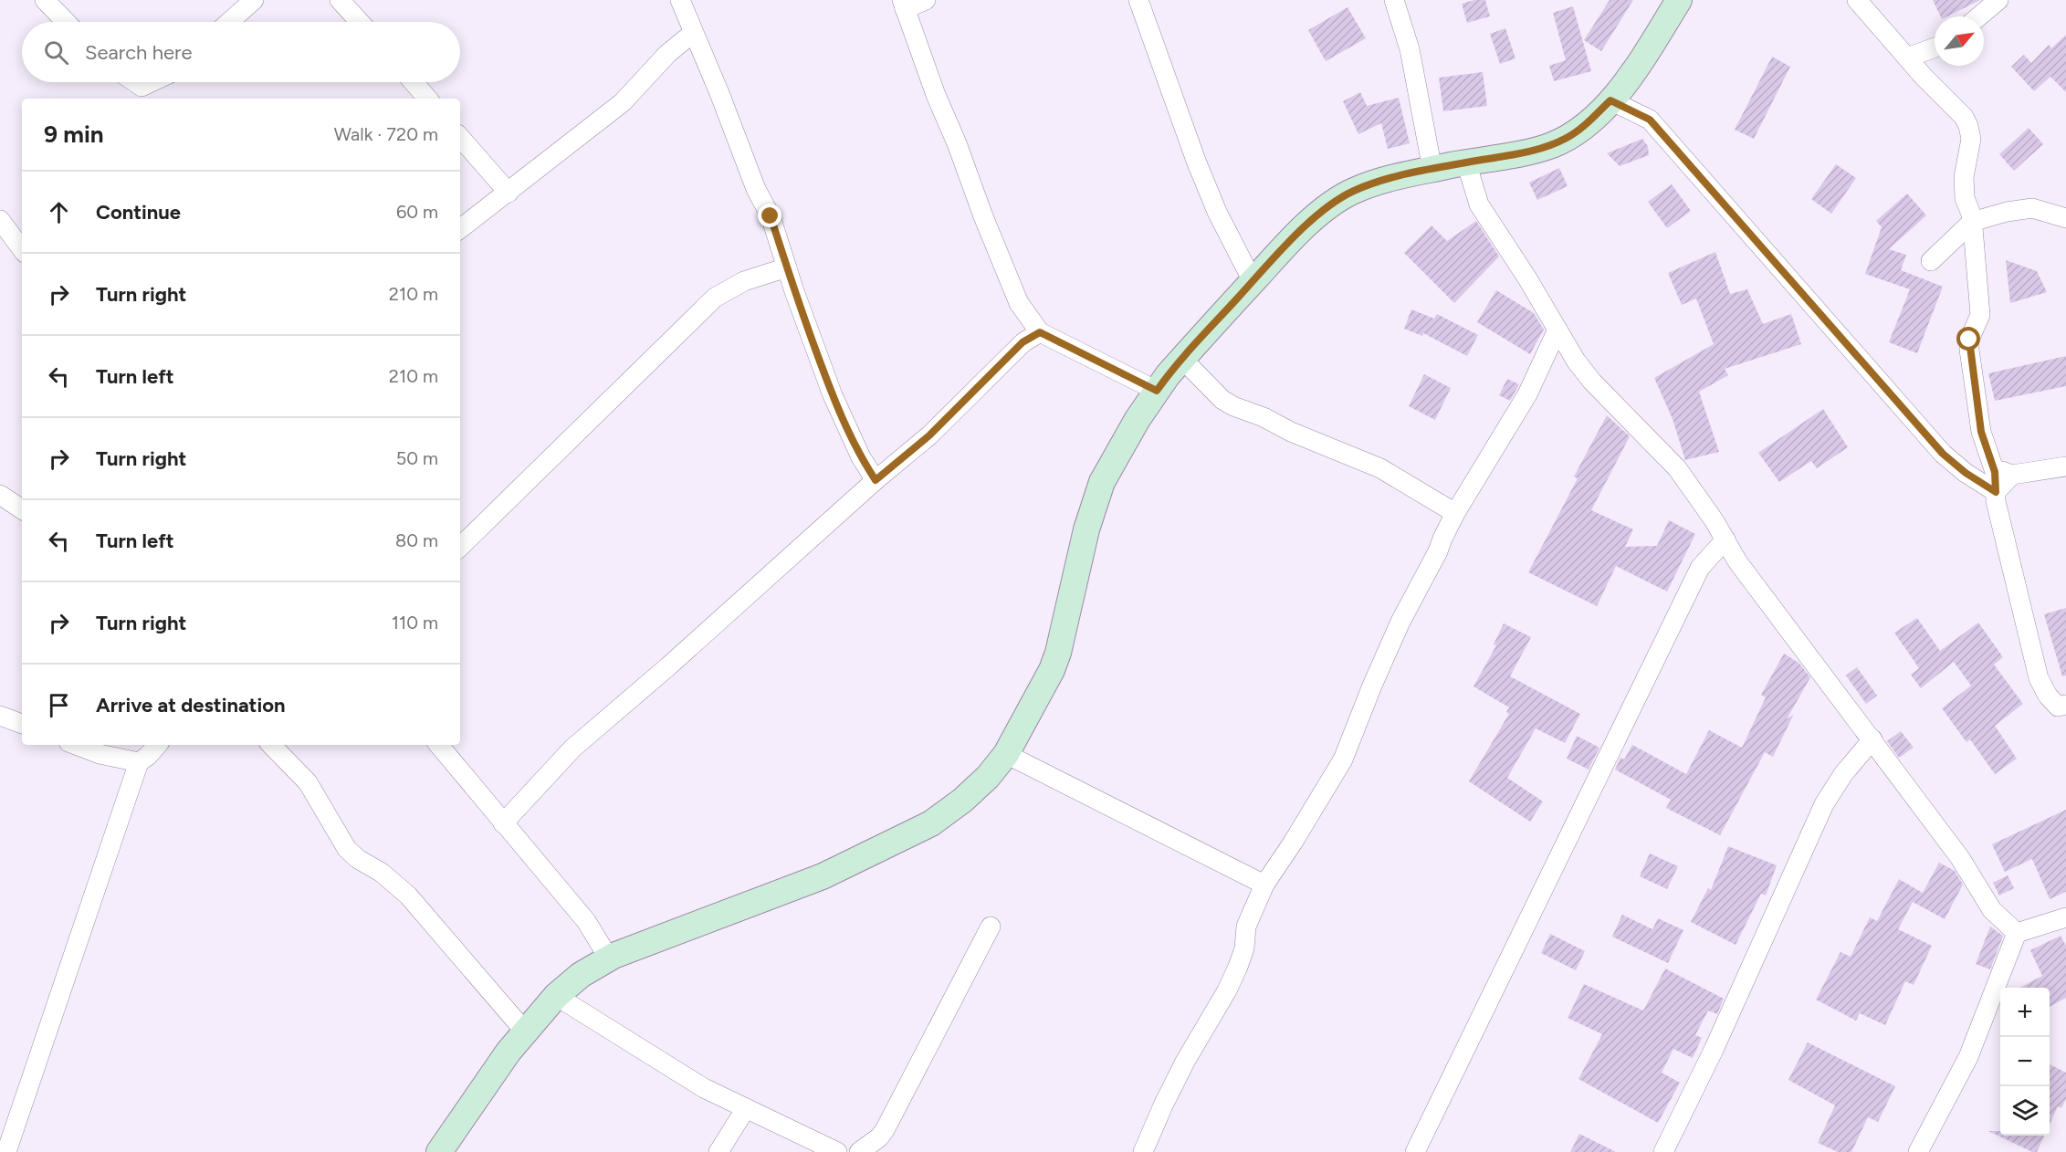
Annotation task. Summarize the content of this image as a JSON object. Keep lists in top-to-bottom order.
{
  "north": "top right",
  "page": {
    "search": "Search here",
    "heading": ["9 min", "Walk · 720 m"],
    "list": [
      ["Continue", "60 m"],
      ["Turn right", "210 m"],
      ["Turn left", "210 m"],
      ["Turn right", "50 m"],
      ["Turn left", "80 m"],
      ["Turn right", "110 m"],
      "Arrive at destination"
    ],
    "map_buttons": ["+", "−"]
  }
}
